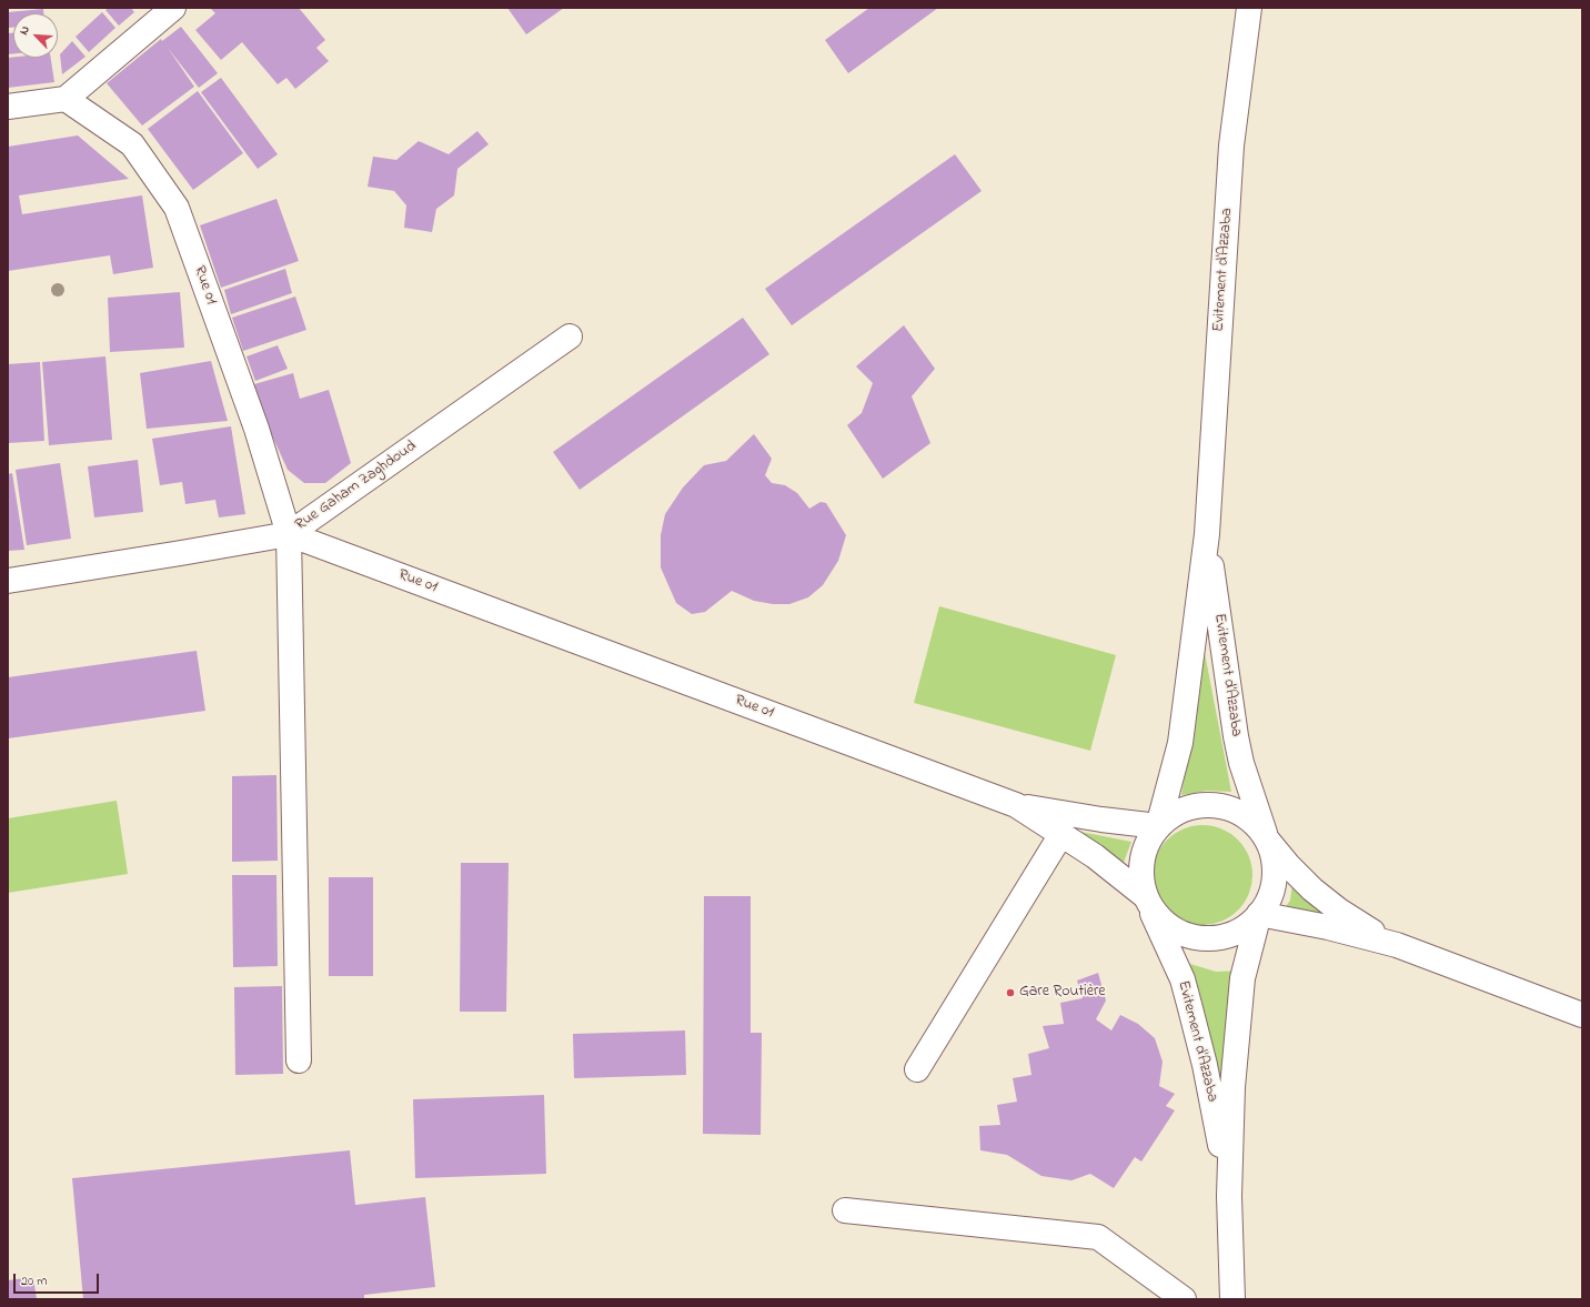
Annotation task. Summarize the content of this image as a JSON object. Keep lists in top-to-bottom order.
{
  "streets": {
    "street": ["Evitement d'Azzaba", "Rue 01", "Rue Gaham Zaghdoud"]
  },
  "crossings": [
    ["Rue 01", "Rue Gaham Zaghdoud"]
  ],
  "places": ["Gare Routière"],
  "scale_bar": "20 m",
  "north": "top left"
}
